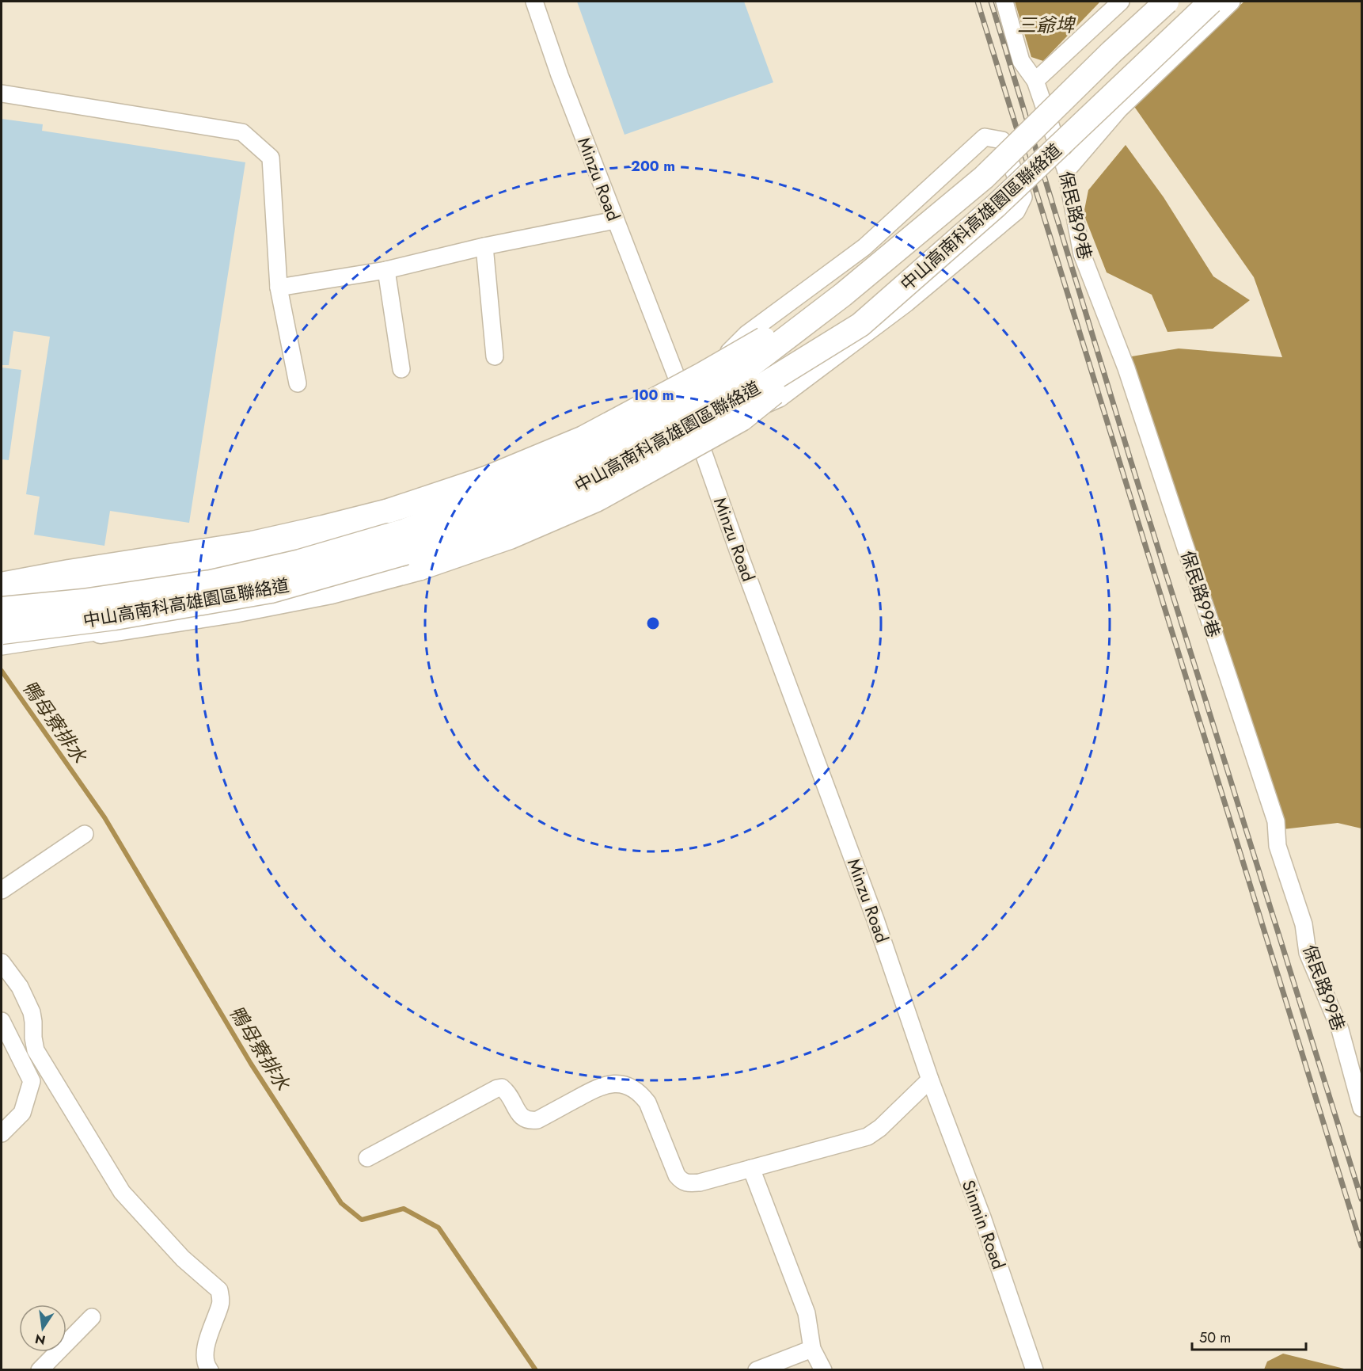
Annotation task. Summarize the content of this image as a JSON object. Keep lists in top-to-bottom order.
{
  "streets": {
    "highway": ["中山高南科高雄園區聯絡道"],
    "street": ["Minzu Road", "保民路99巷", "Sinmin Road"]
  },
  "crossings": [
    ["Minzu Road", "Sinmin Road"]
  ],
  "water": ["三爺埤", "鴨母寮排水"],
  "scale_bar": "50 m",
  "north": "bottom",
  "rings": ["200 m", "100 m"]
}
